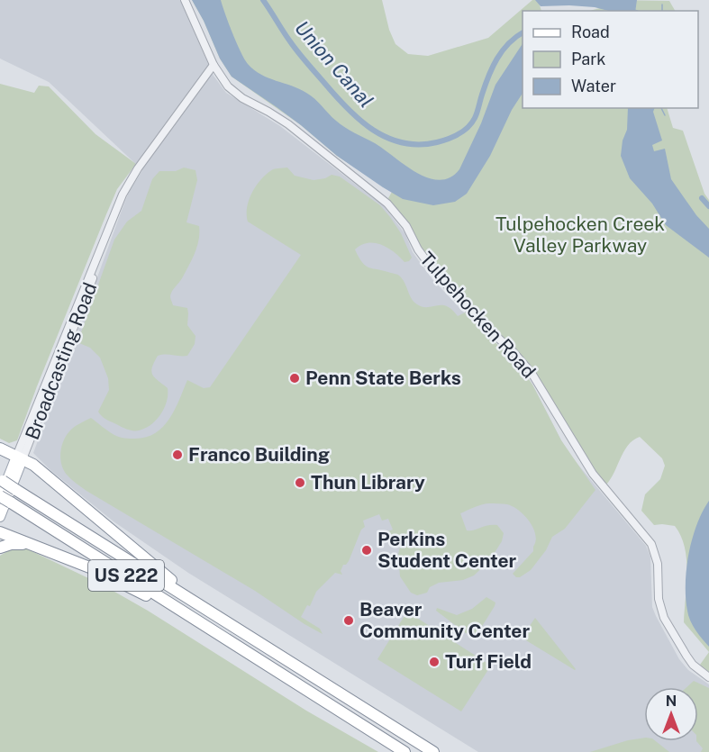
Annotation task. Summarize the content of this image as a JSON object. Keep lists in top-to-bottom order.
{
  "streets": {
    "highway": ["US 222"],
    "main road": ["Broadcasting Road"],
    "street": ["Tulpehocken Road"]
  },
  "crossings": [
    ["Tulpehocken Road", "Broadcasting Road"],
    ["Broadcasting Road", "US 222"]
  ],
  "water": ["Union Canal"],
  "parks": ["Tulpehocken Creek Valley Parkway"],
  "places": [
    "Penn State Berks",
    "Franco Building",
    "Thun Library",
    "Perkins Student Center",
    "Beaver Community Center",
    "Turf Field"
  ],
  "legend": ["Road", "Park", "Water"],
  "north": "top"
}
